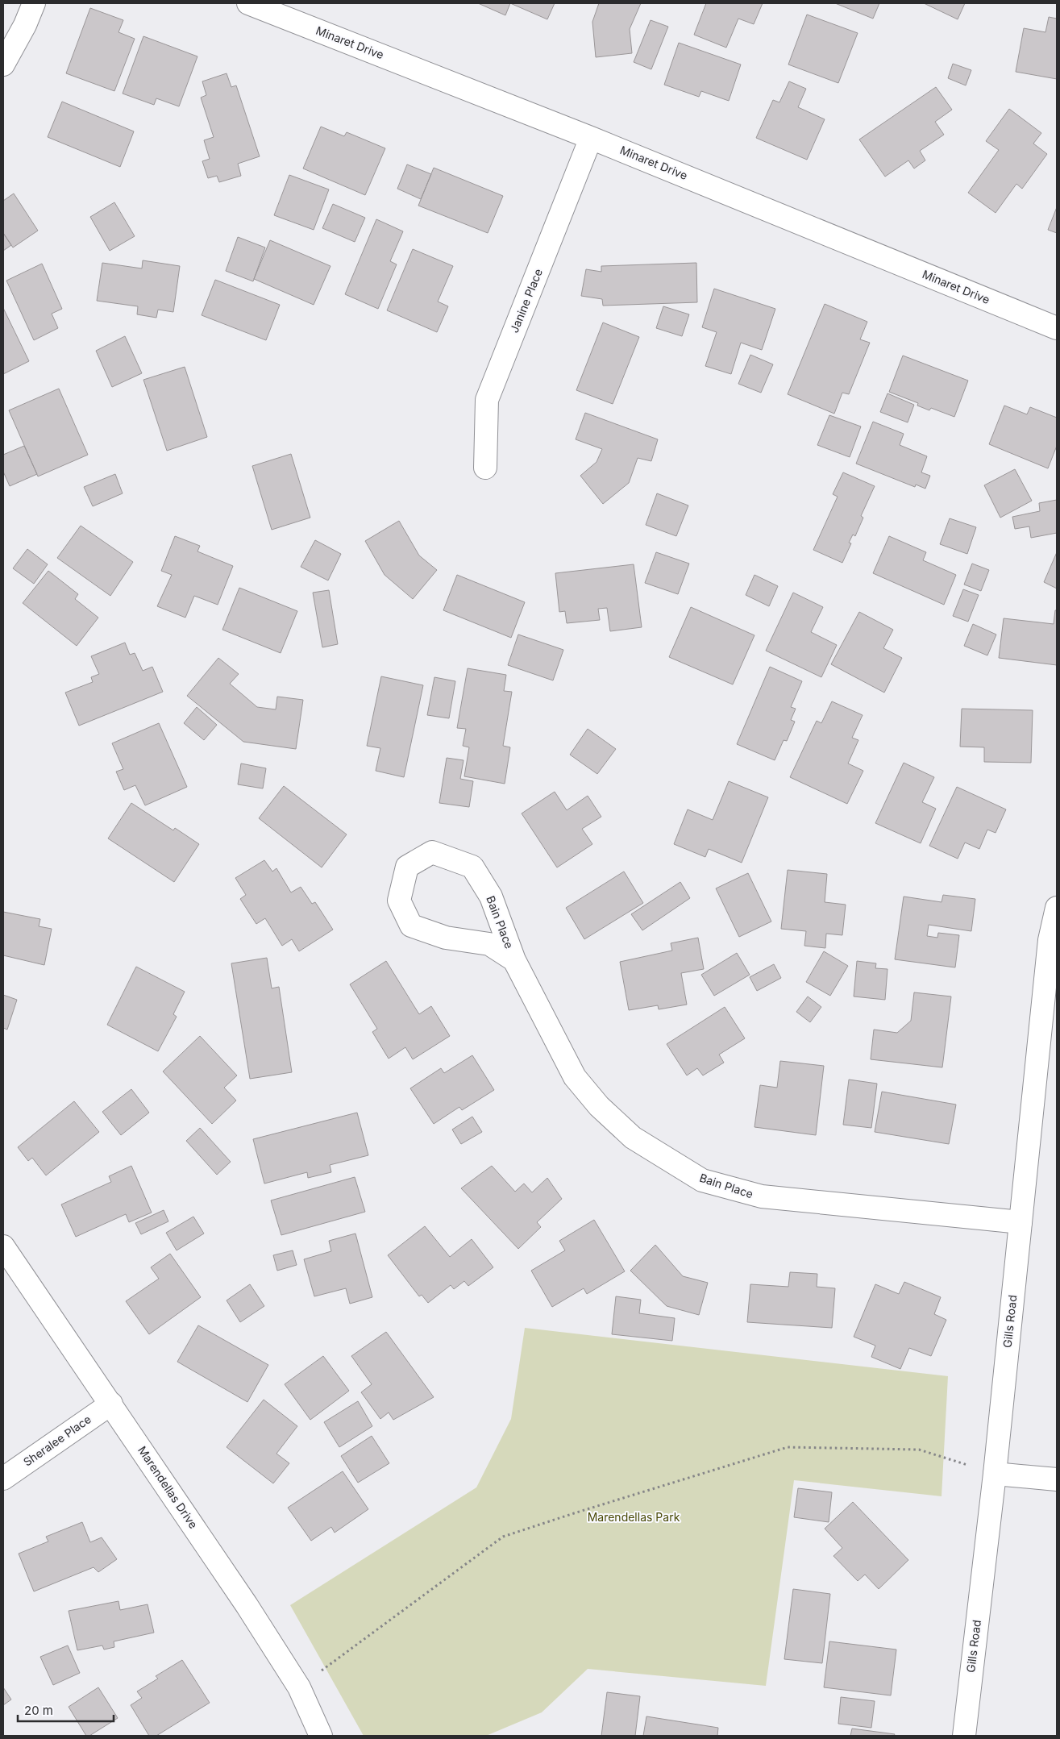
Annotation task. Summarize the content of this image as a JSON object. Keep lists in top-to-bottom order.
{
  "streets": {
    "street": [
      "Minaret Drive",
      "Janine Place",
      "Bain Place",
      "Gills Road",
      "Sheralee Place",
      "Marendellas Drive"
    ]
  },
  "crossings": [
    ["Minaret Drive", "Janine Place"],
    ["Bain Place", "Gills Road"],
    ["Sheralee Place", "Marendellas Drive"]
  ],
  "parks": ["Marendellas Park"],
  "scale_bar": "20 m"
}
